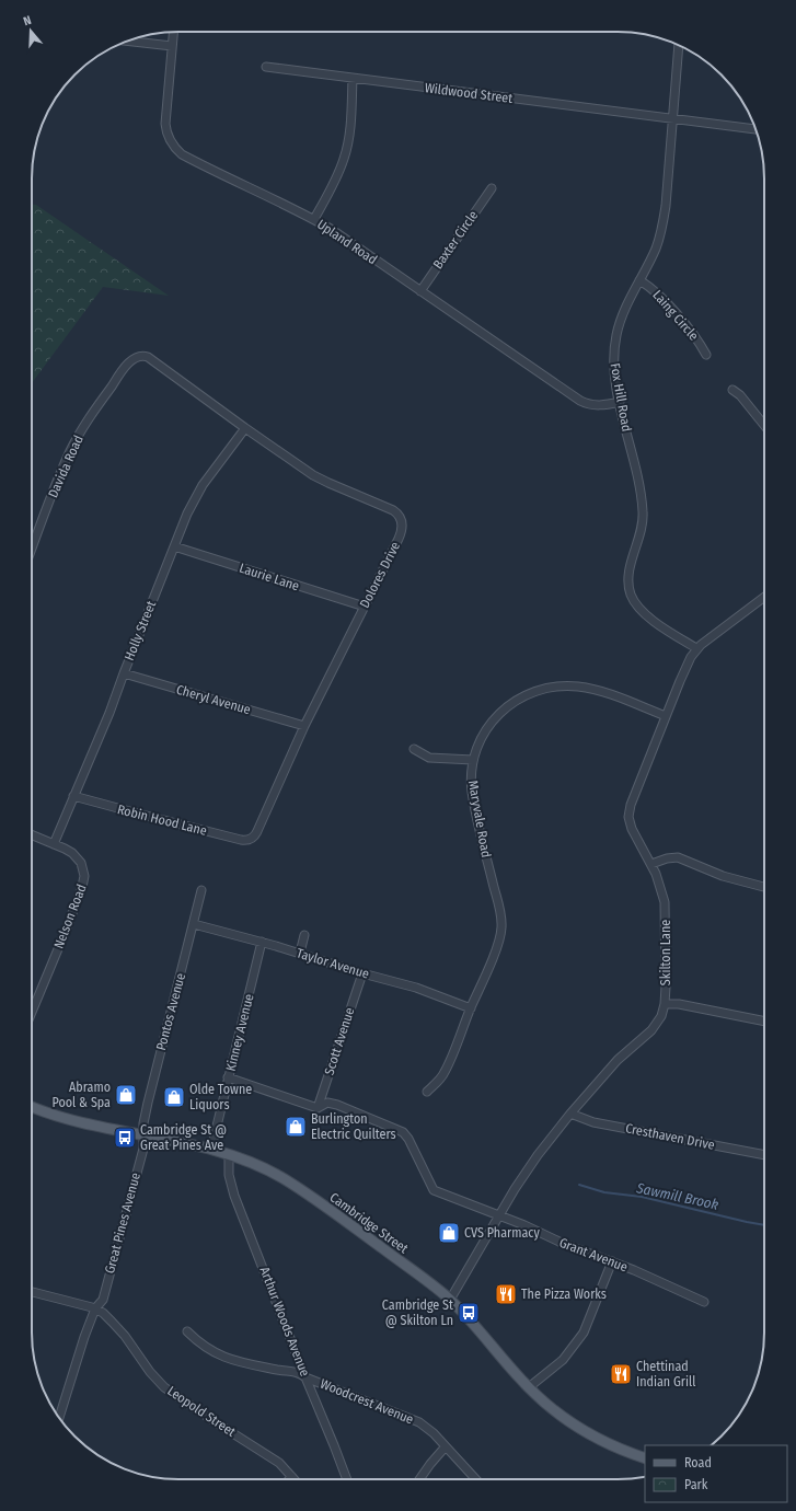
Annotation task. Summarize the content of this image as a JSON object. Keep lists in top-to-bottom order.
{
  "streets": {
    "main road": ["Cambridge Street"],
    "street": [
      "Wildwood Street",
      "Baxter Circle",
      "Upland Road",
      "Laing Circle",
      "Fox Hill Road",
      "Davida Road",
      "Dolores Drive",
      "Laurie Lane",
      "Holly Street",
      "Cheryl Avenue",
      "Maryvale Road",
      "Robin Hood Lane",
      "Nelson Road",
      "Skilton Lane",
      "Taylor Avenue",
      "Pontos Avenue",
      "Kinney Avenue",
      "Scott Avenue",
      "Cresthaven Drive",
      "Great Pines Avenue",
      "Grant Avenue",
      "Arthur Woods Avenue",
      "Woodcrest Avenue",
      "Leopold Street"
    ]
  },
  "crossings": [
    ["Wildwood Street", "Fox Hill Road"],
    ["Baxter Circle", "Upland Road"],
    ["Upland Road", "Fox Hill Road"],
    ["Laing Circle", "Fox Hill Road"],
    ["Fox Hill Road", "Skilton Lane"],
    ["Davida Road", "Dolores Drive"],
    ["Dolores Drive", "Laurie Lane"],
    ["Dolores Drive", "Holly Street"],
    ["Dolores Drive", "Cheryl Avenue"],
    ["Dolores Drive", "Robin Hood Lane"],
    ["Laurie Lane", "Holly Street"],
    ["Holly Street", "Cheryl Avenue"],
    ["Holly Street", "Robin Hood Lane"],
    ["Holly Street", "Nelson Road"],
    ["Maryvale Road", "Skilton Lane"],
    ["Maryvale Road", "Taylor Avenue"],
    ["Skilton Lane", "Cresthaven Drive"],
    ["Skilton Lane", "Cambridge Street"],
    ["Skilton Lane", "Grant Avenue"],
    ["Taylor Avenue", "Pontos Avenue"],
    ["Taylor Avenue", "Kinney Avenue"],
    ["Taylor Avenue", "Scott Avenue"],
    ["Pontos Avenue", "Great Pines Avenue"],
    ["Pontos Avenue", "Cambridge Street"],
    ["Kinney Avenue", "Cambridge Street"],
    ["Scott Avenue", "Grant Avenue"],
    ["Great Pines Avenue", "Cambridge Street"],
    ["Great Pines Avenue", "Leopold Street"],
    ["Cambridge Street", "Arthur Woods Avenue"],
    ["Arthur Woods Avenue", "Woodcrest Avenue"]
  ],
  "water": ["Sawmill Brook"],
  "places": {
    "shop": [
      "Abramo Pool & Spa",
      "Olde Towne Liquors",
      "Burlington Electric Quilters",
      "CVS Pharmacy"
    ],
    "bus stop": ["Cambridge St @ Great Pines Ave", "Cambridge St @ Skilton Ln"],
    "restaurant": ["The Pizza Works", "Chettinad Indian Grill"]
  },
  "legend": ["Road", "Park"],
  "north": "top"
}
